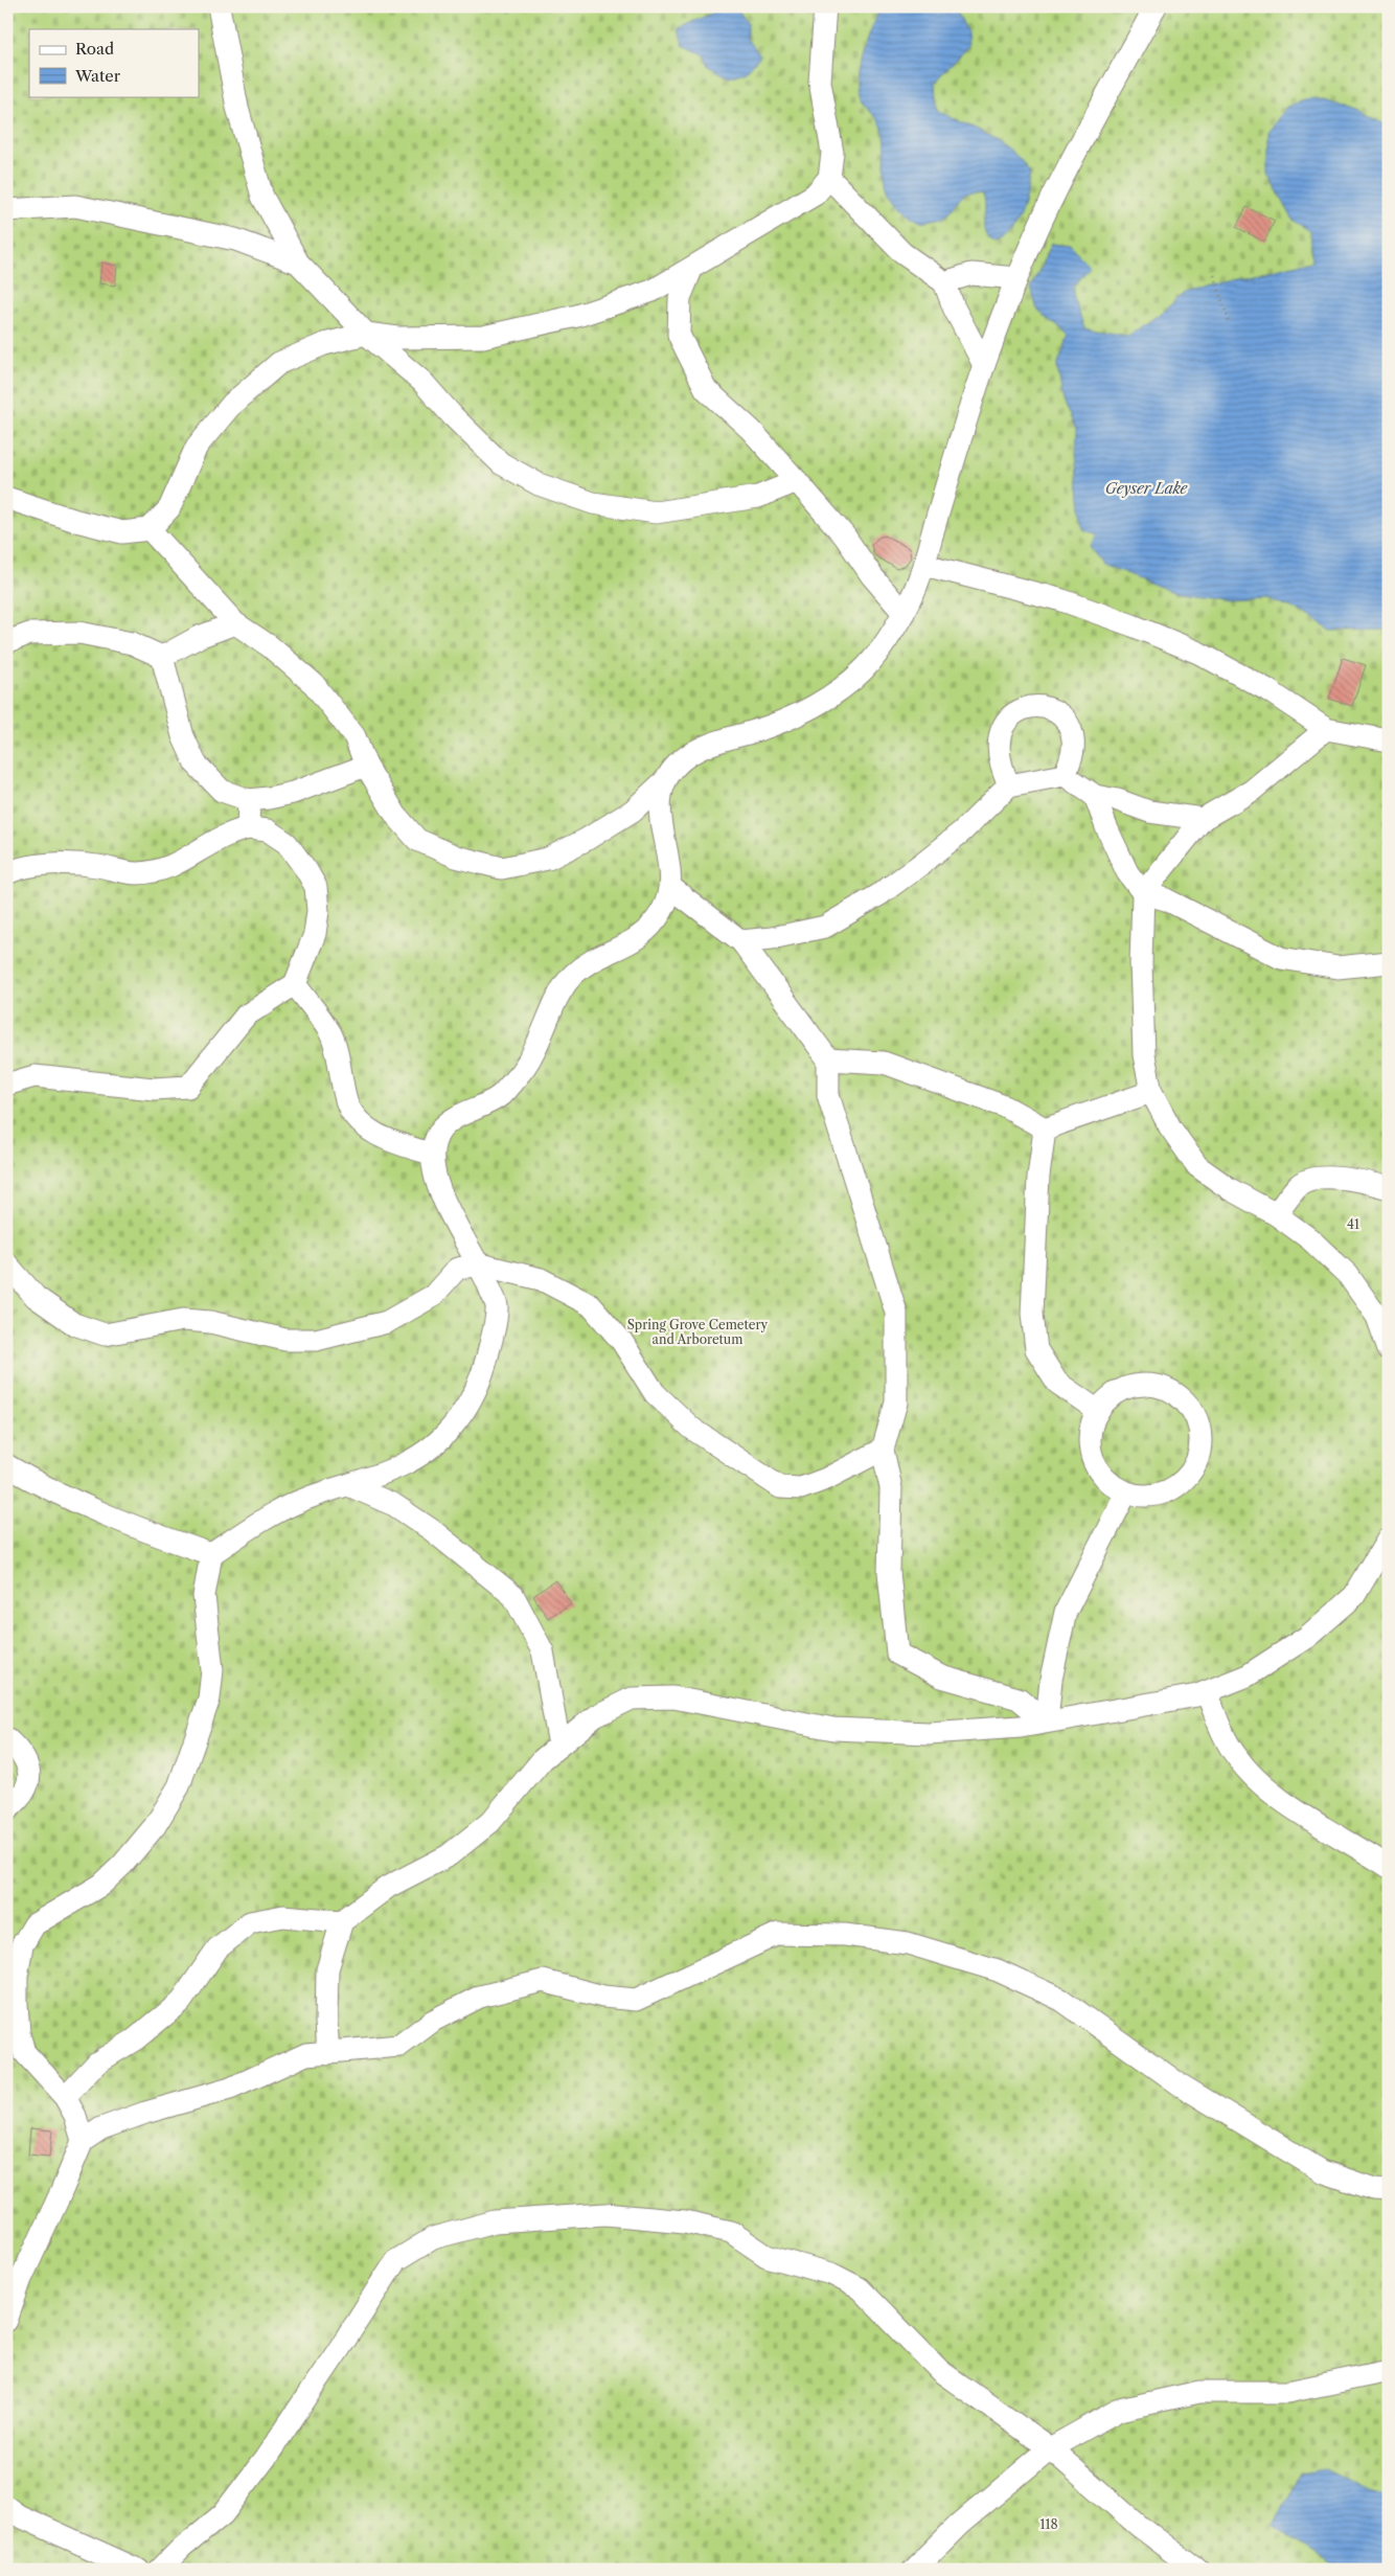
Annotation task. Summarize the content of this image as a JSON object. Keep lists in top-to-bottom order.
{
  "water": ["Geyser Lake"],
  "parks": ["41", "Spring Grove Cemetery and Arboretum", "118"],
  "legend": ["Road", "Water"]
}
